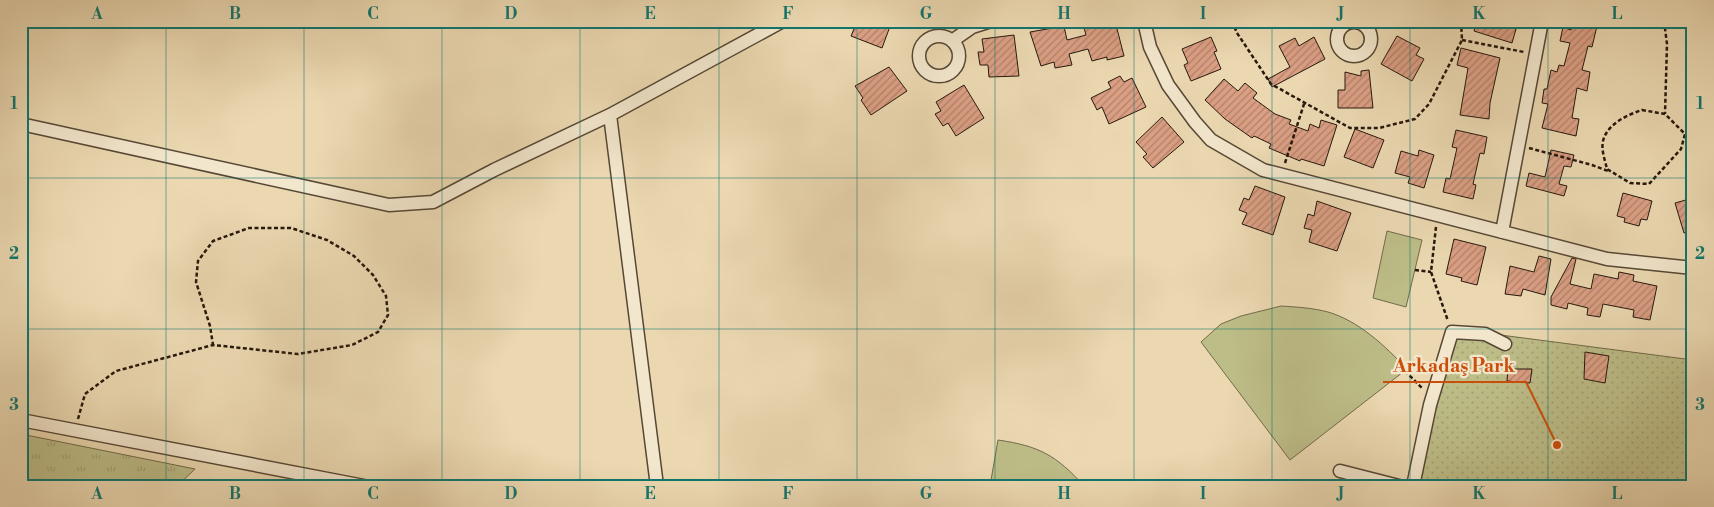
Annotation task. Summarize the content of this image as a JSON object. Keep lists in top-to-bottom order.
{
  "places": ["Arkadaş Park"],
  "grid": {
    "columns": [
      "A",
      "B",
      "C",
      "D",
      "E",
      "F",
      "G",
      "H",
      "I",
      "J",
      "K",
      "L"
    ],
    "rows": ["1", "2", "3"]
  }
}
